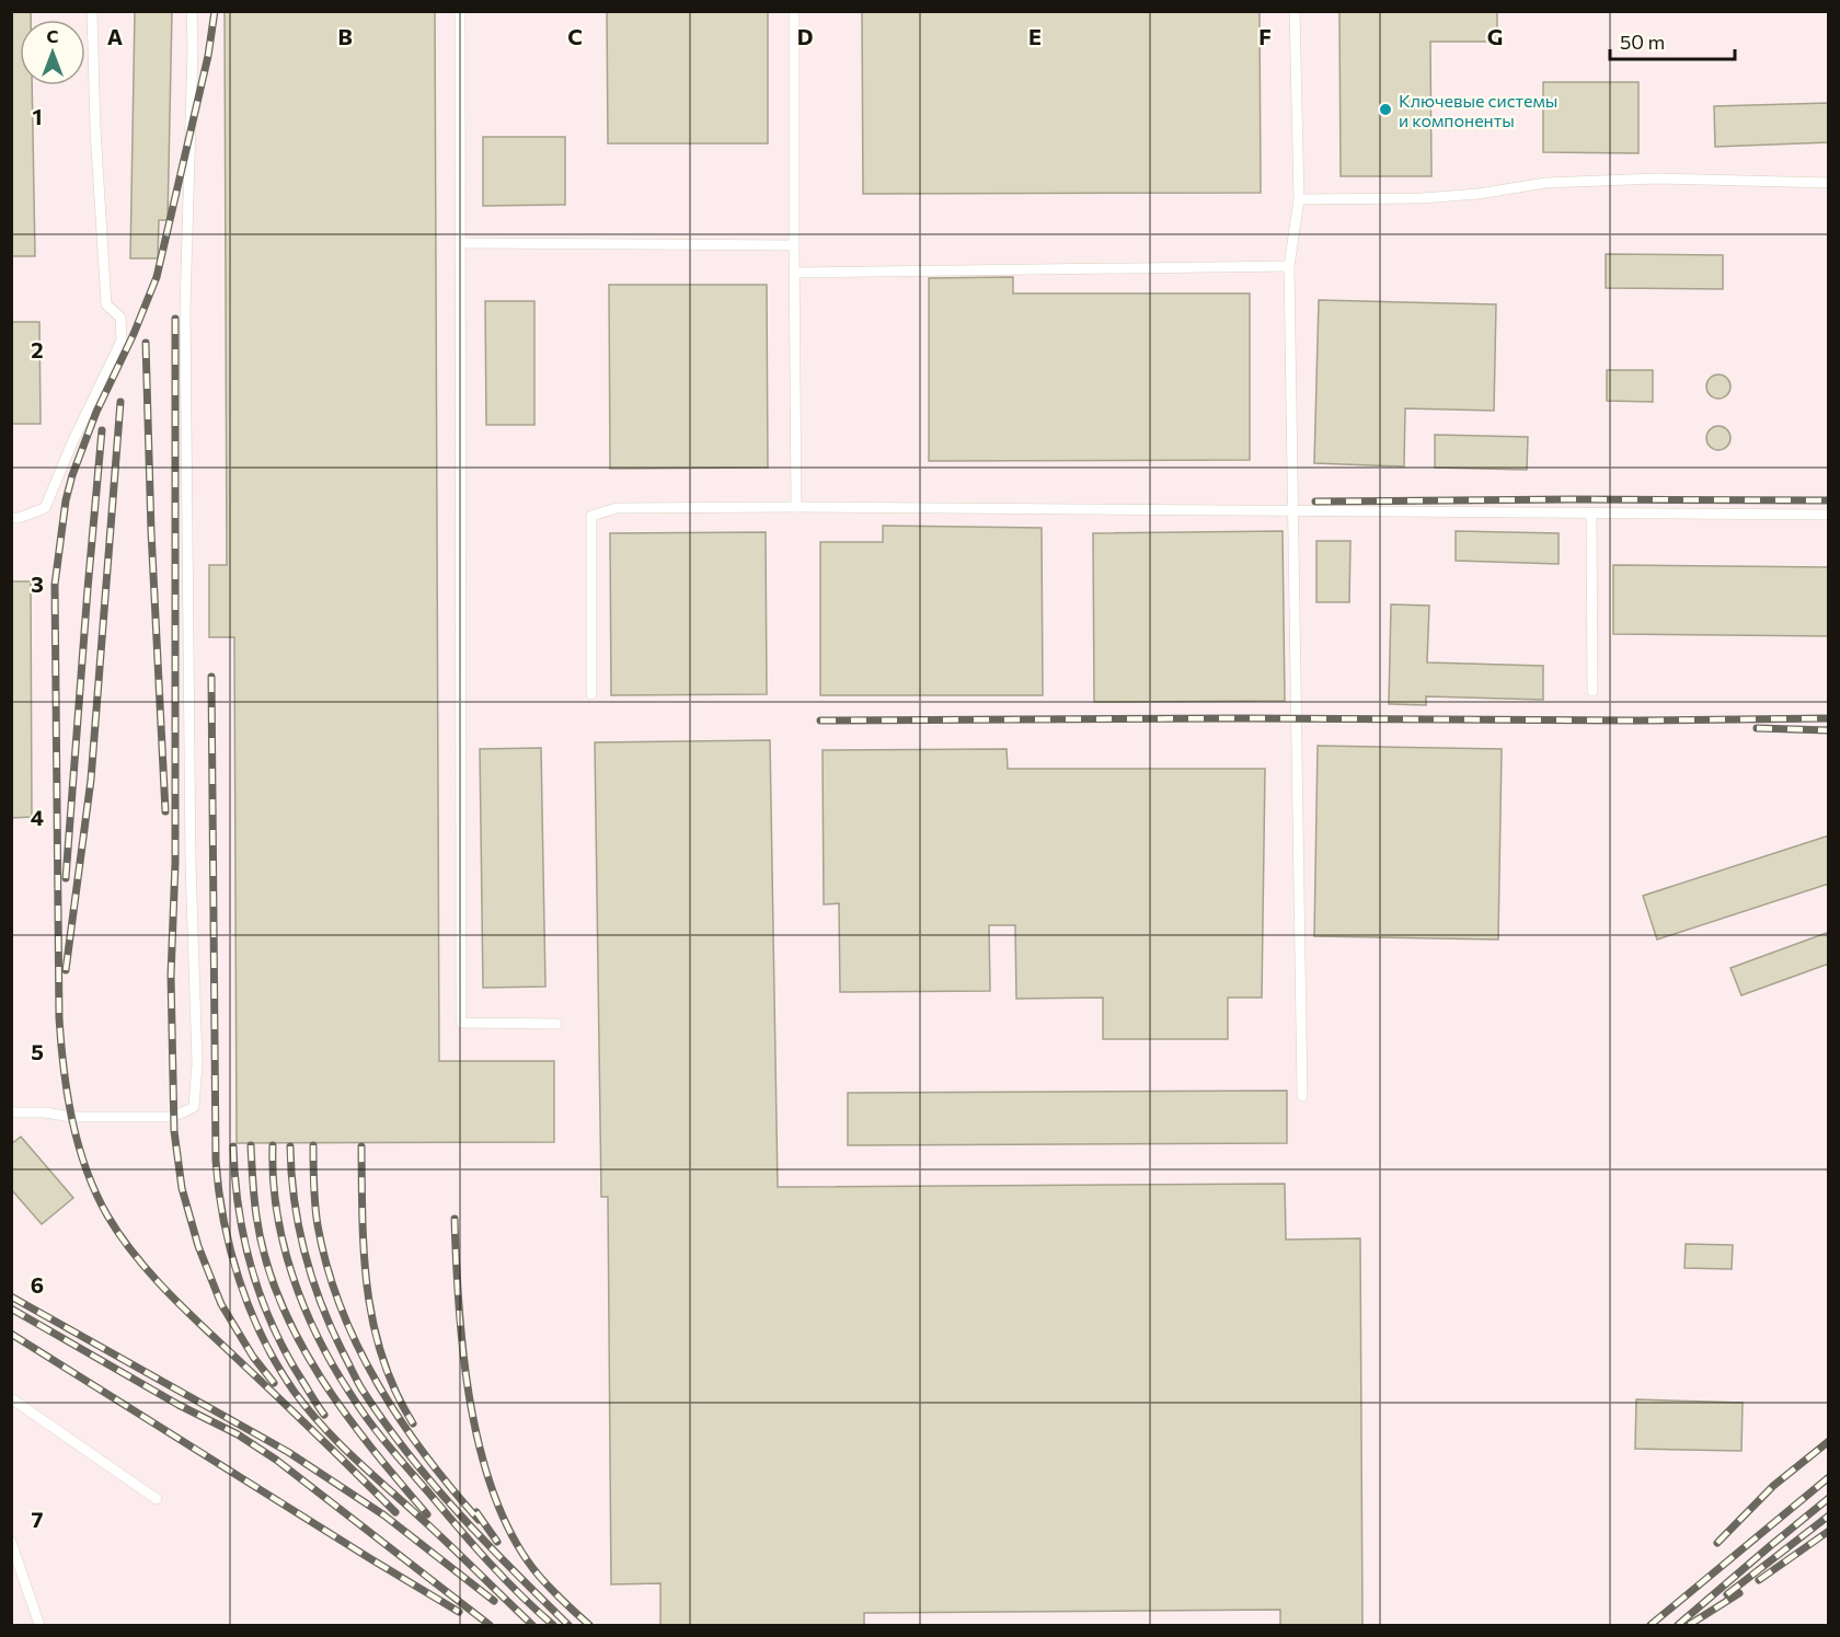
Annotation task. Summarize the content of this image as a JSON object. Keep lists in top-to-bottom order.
{
  "places": ["Ключевые системы и компоненты"],
  "scale_bar": "50 m",
  "north": "top",
  "grid": {
    "columns": [
      "A",
      "B",
      "C",
      "D",
      "E",
      "F",
      "G"
    ],
    "rows": [
      "1",
      "2",
      "3",
      "4",
      "5",
      "6",
      "7"
    ]
  }
}
